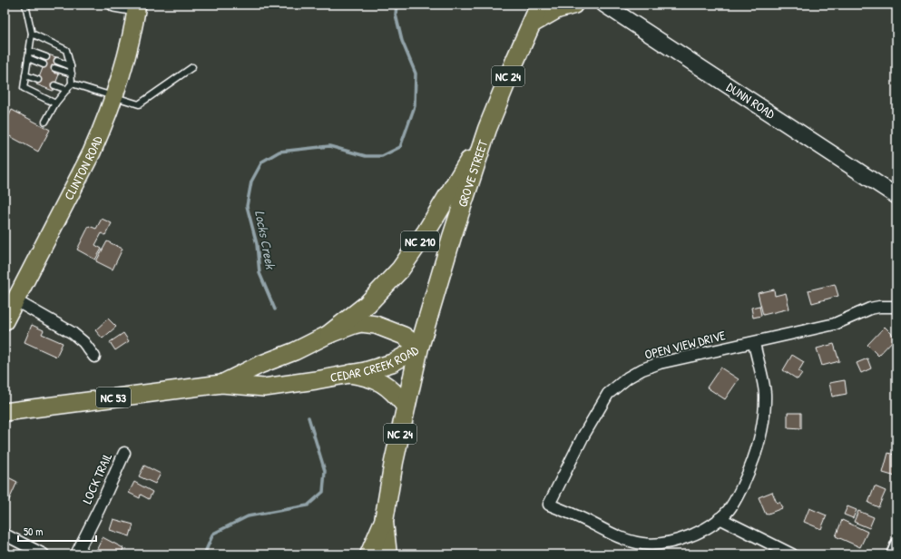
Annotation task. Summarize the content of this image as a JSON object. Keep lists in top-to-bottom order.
{
  "streets": {
    "highway": ["NC 24", "GROVE STREET", "NC 210"],
    "main road": [
      "DUNN ROAD",
      "CLINTON ROAD",
      "CEDAR CREEK ROAD",
      "NC 53"
    ],
    "street": ["OPEN VIEW DRIVE", "LOCK TRAIL"]
  },
  "crossings": [
    ["NC 24", "GROVE STREET"],
    ["NC 24", "CEDAR CREEK ROAD"],
    ["GROVE STREET", "NC 210"],
    ["GROVE STREET", "CEDAR CREEK ROAD"],
    ["NC 210", "CEDAR CREEK ROAD"]
  ],
  "water": ["Locks Creek"],
  "scale_bar": "50 m"
}
